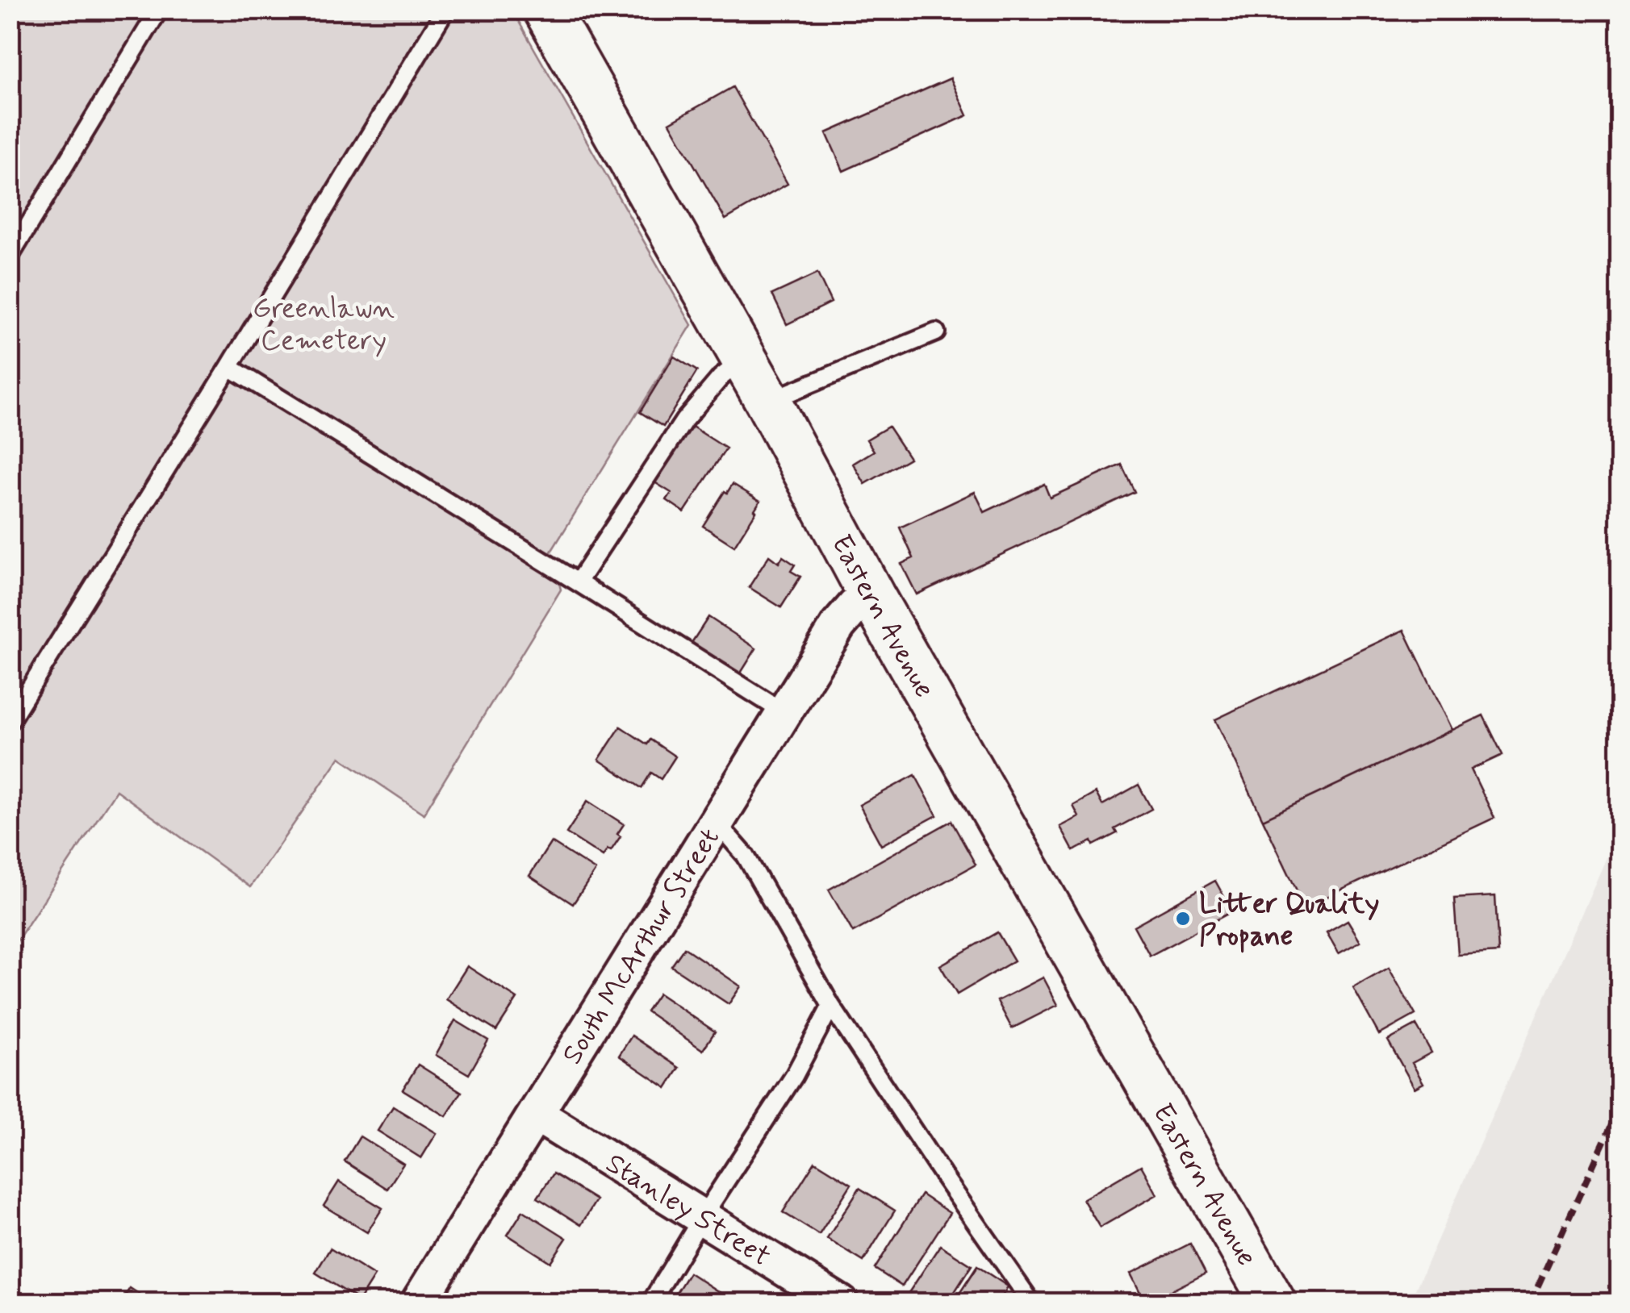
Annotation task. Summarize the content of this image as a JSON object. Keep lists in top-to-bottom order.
{
  "streets": {
    "main road": ["Eastern Avenue"],
    "street": ["South McArthur Street", "Stanley Street"]
  },
  "crossings": [
    ["Eastern Avenue", "South McArthur Street"],
    ["South McArthur Street", "Stanley Street"]
  ],
  "parks": ["Greenlawn Cemetery"],
  "places": ["Litter Quality Propane"]
}
